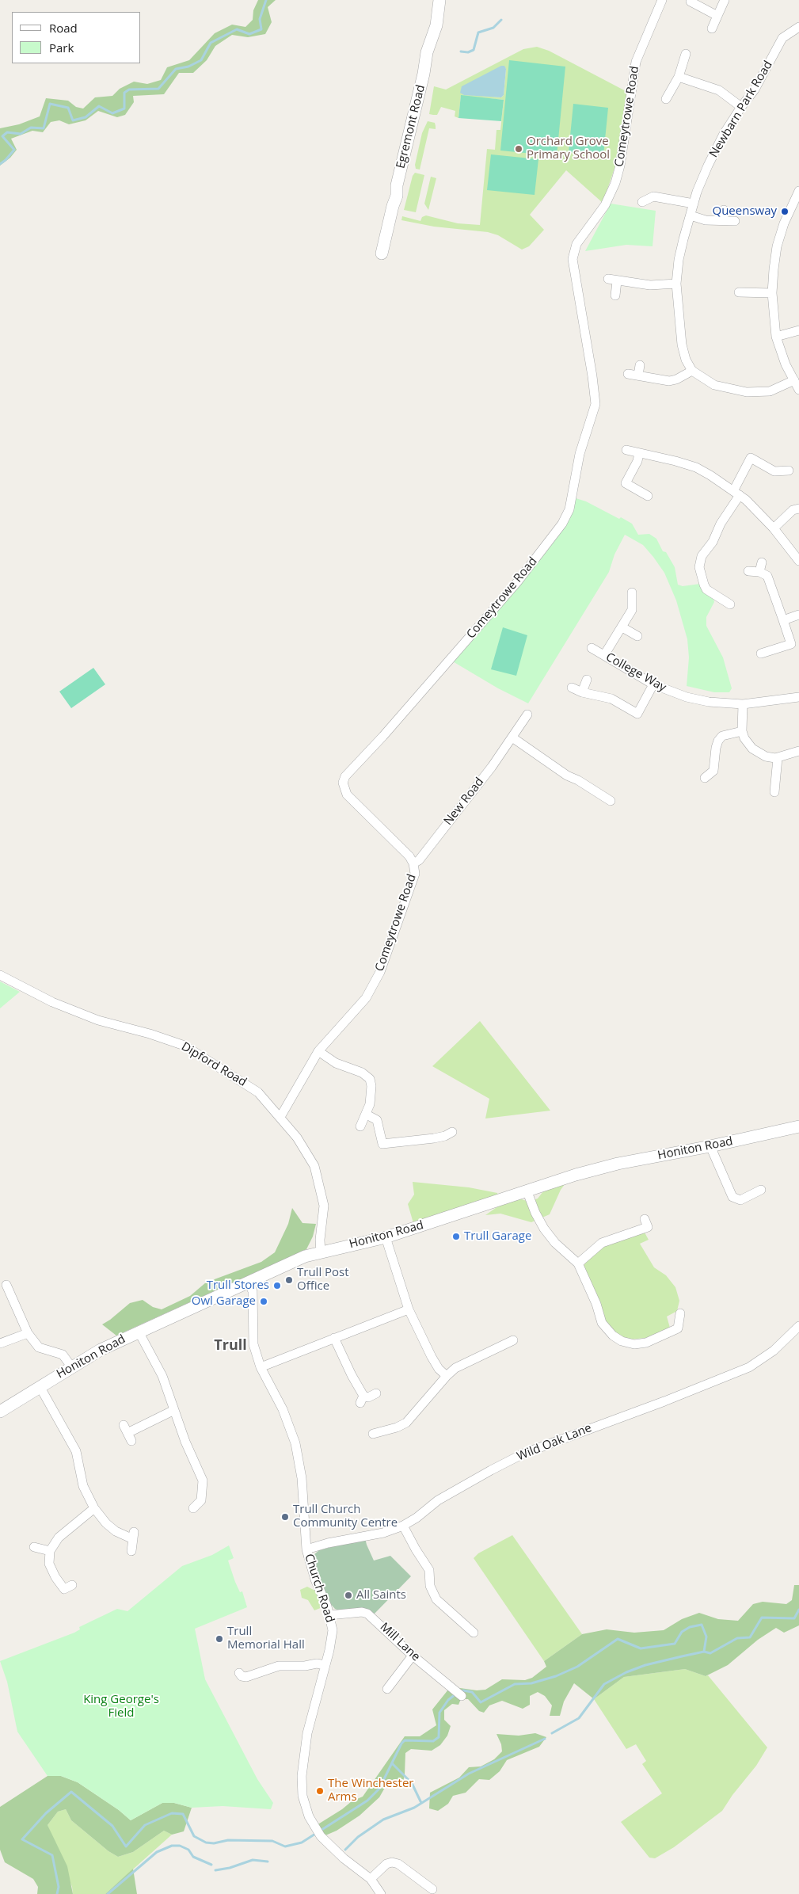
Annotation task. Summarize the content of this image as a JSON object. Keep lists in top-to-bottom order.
{
  "streets": {
    "street": [
      "Newbarn Park Road",
      "Comeytrowe Road",
      "Egremont Road",
      "College Way",
      "New Road",
      "Dipford Road",
      "Honiton Road",
      "Wild Oak Lane",
      "Church Road",
      "Mill Lane"
    ]
  },
  "crossings": [
    ["Comeytrowe Road", "New Road"],
    ["Comeytrowe Road", "Dipford Road"],
    ["Dipford Road", "Honiton Road"],
    ["Honiton Road", "Church Road"],
    ["Wild Oak Lane", "Church Road"],
    ["Church Road", "Mill Lane"]
  ],
  "districts": ["Trull"],
  "parks": ["King George's Field"],
  "places": [
    "Orchard Grove Primary School",
    "Queensway",
    "Trull Garage",
    "Trull Post Office",
    "Trull Stores",
    "Owl Garage",
    "Trull Church Community Centre",
    "All Saints",
    "Trull Memorial Hall",
    "The Winchester Arms"
  ],
  "legend": ["Road", "Park"]
}
